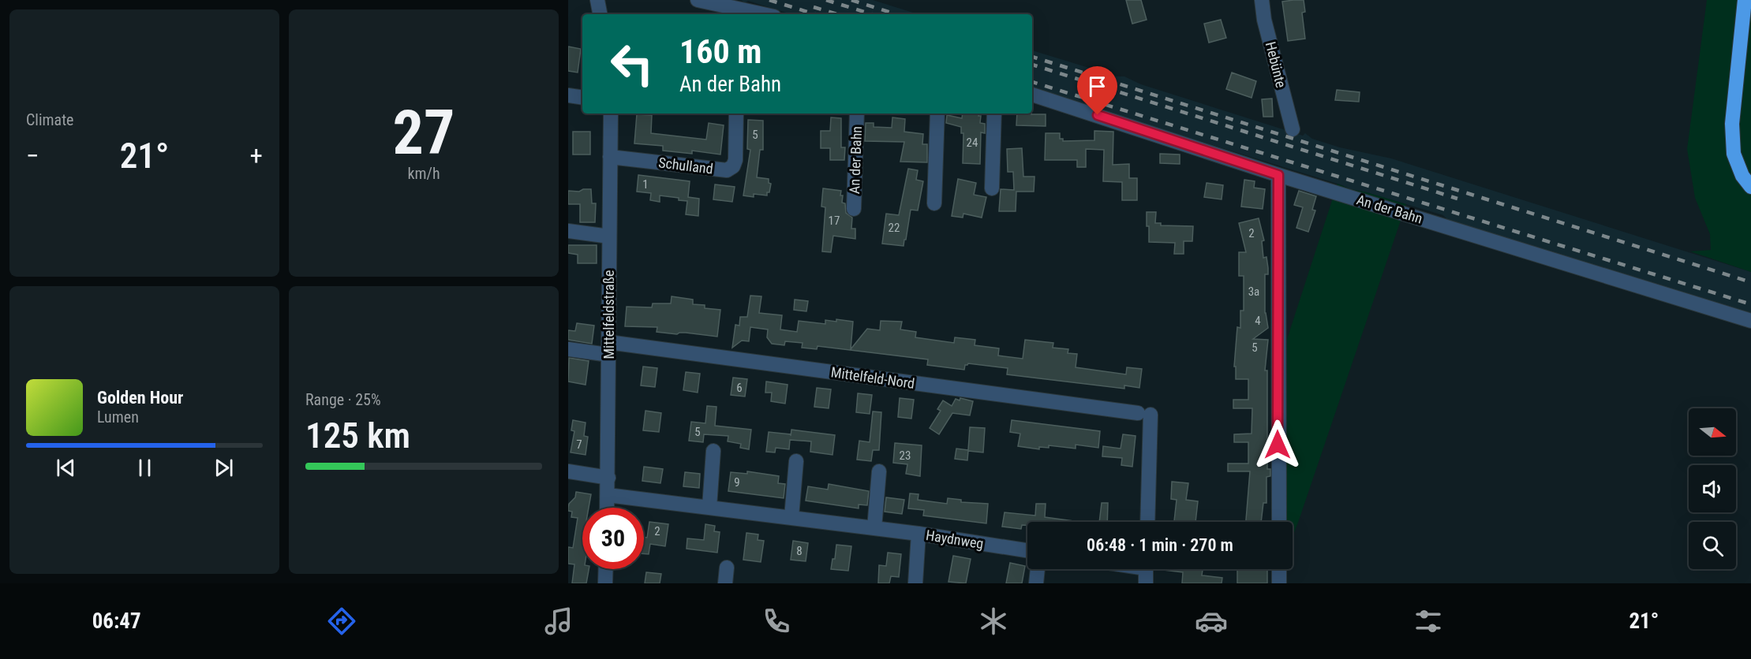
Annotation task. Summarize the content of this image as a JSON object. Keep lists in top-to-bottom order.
{
  "streets": {
    "street": [
      "Hebünte",
      "An der Bahn",
      "Schulland",
      "Mittelfeldstraße",
      "Mittelfeld-Nord",
      "Haydnweg"
    ]
  },
  "crossings": [
    ["Schulland", "Mittelfeldstraße"],
    ["Mittelfeldstraße", "Mittelfeld-Nord"],
    ["Mittelfeldstraße", "Haydnweg"]
  ],
  "house_numbers": [
    "5",
    "24",
    "1",
    "17",
    "22",
    "2",
    "3a",
    "4",
    "5",
    "6",
    "5",
    "7",
    "23",
    "9",
    "2",
    "8"
  ],
  "north": "right",
  "page": {
    "tile": [
      "Climate",
      ["27", "km/h"],
      ["Range · 25%", "125 km"]
    ],
    "turn": ["160 m", "An der Bahn"],
    "heat": ["−", "21°", "+"],
    "song": ["Golden Hour", "Lumen"],
    "limit": "30",
    "trip": "06:48 · 1 min · 270 m",
    "tabs": ["06:47", "21°"]
  }
}
